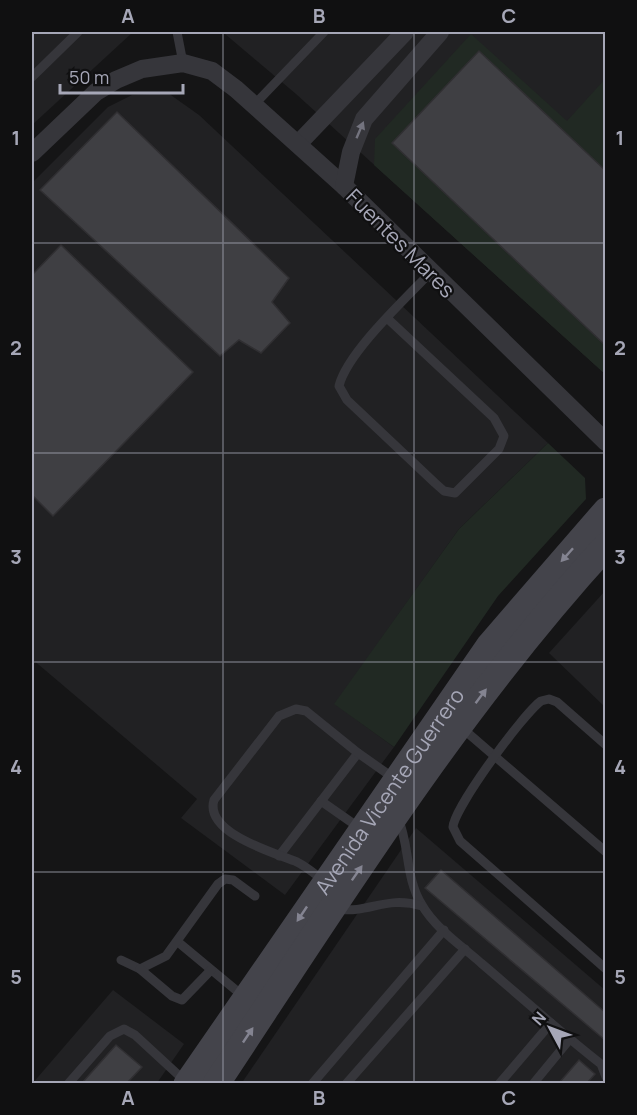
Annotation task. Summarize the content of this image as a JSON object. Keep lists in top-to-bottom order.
{
  "streets": {
    "main road": ["Avenida Vicente Guerrero"],
    "street": ["Fuentes Mares"]
  },
  "scale_bar": "50 m",
  "north": "top left",
  "grid": {
    "columns": ["A", "B", "C"],
    "rows": [
      "1",
      "2",
      "3",
      "4",
      "5"
    ]
  }
}
